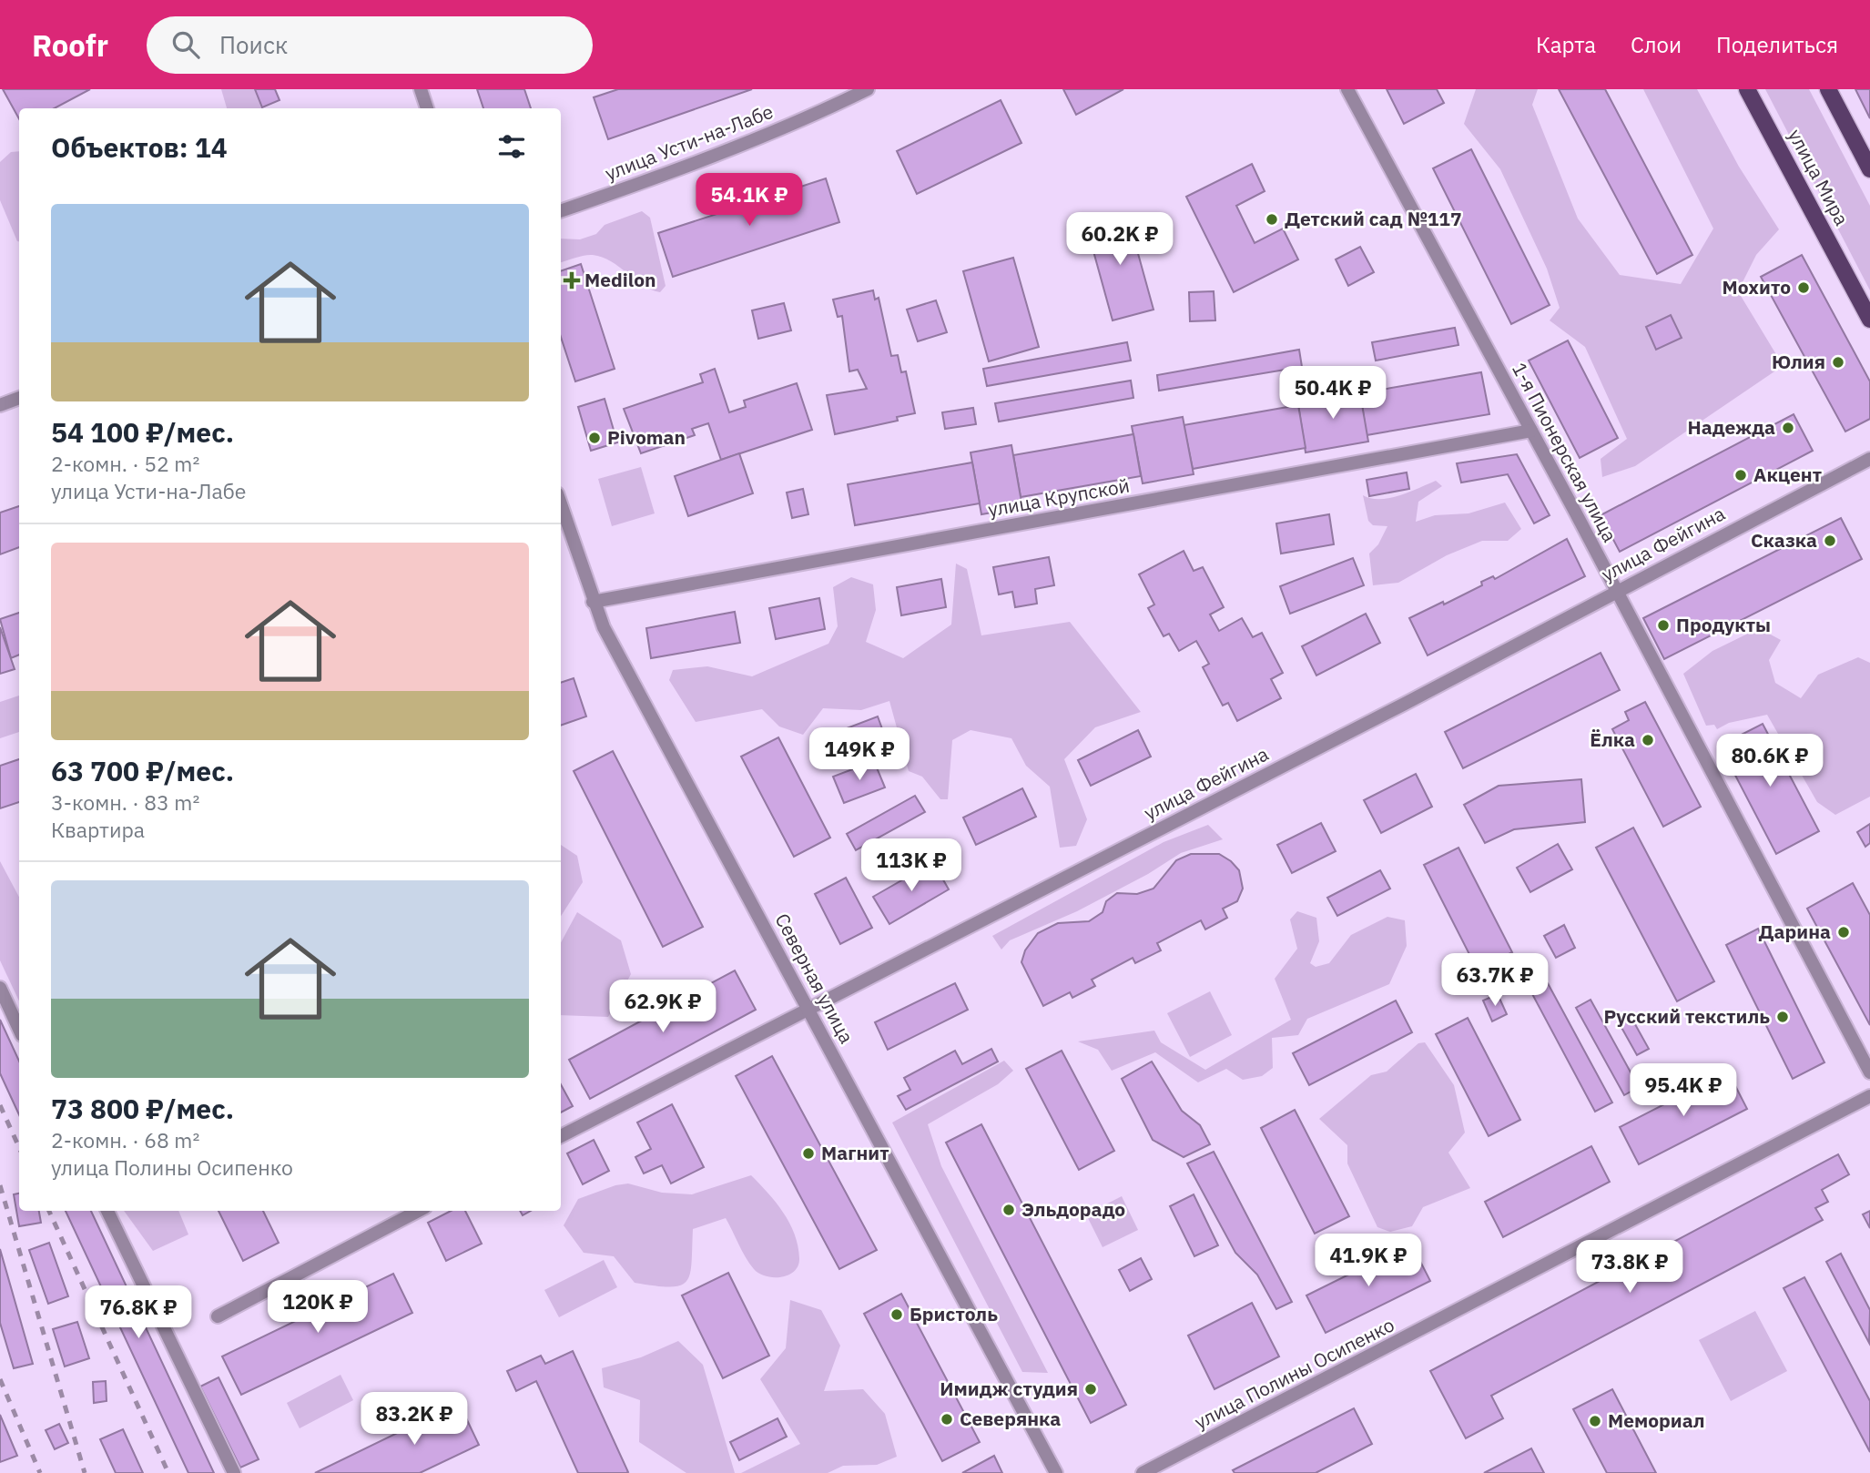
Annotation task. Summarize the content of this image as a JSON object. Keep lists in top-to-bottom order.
{
  "streets": {
    "main road": ["улица Мира"],
    "street": [
      "улица Усти-на-Лабе",
      "1-я Пионерская улица",
      "улица Крупской",
      "улица Фейгина",
      "Северная улица",
      "улица Полины Осипенко"
    ]
  },
  "crossings": [
    ["1-я Пионерская улица", "улица Крупской"],
    ["1-я Пионерская улица", "улица Фейгина"],
    ["улица Крупской", "Северная улица"],
    ["улица Фейгина", "Северная улица"]
  ],
  "places": {
    "other": [
      "Детский сад №117",
      "Мохито",
      "Юлия",
      "Надежда",
      "Pivoman",
      "Акцент",
      "Сказка",
      "Продукты",
      "Ёлка",
      "Дарина",
      "Русский текстиль",
      "Магнит",
      "Эльдорадо",
      "Бристоль",
      "Имидж студия",
      "Северянка",
      "Мемориал"
    ],
    "health": ["Medilon"]
  },
  "page": {
    "header": "Roofr",
    "search": "Поиск",
    "nav": ["Карта", "Слои", "Поделиться"],
    "heading": "Объектов: 14",
    "price": [
      "54.1K ₽",
      "60.2K ₽",
      "50.4K ₽",
      "149K ₽",
      "80.6K ₽",
      "113K ₽",
      "63.7K ₽",
      "62.9K ₽",
      "95.4K ₽",
      "41.9K ₽",
      "73.8K ₽",
      "120K ₽",
      "76.8K ₽",
      "83.2K ₽"
    ],
    "list": [
      {
        "name": "54 100 ₽/мес.",
        "note": "2-комн. · 52 m² · улица Усти-на-Лабе"
      },
      {
        "name": "63 700 ₽/мес.",
        "note": "3-комн. · 83 m² · Квартира"
      },
      {
        "name": "73 800 ₽/мес.",
        "note": "2-комн. · 68 m² · улица Полины Осипенко"
      }
    ]
  }
}
